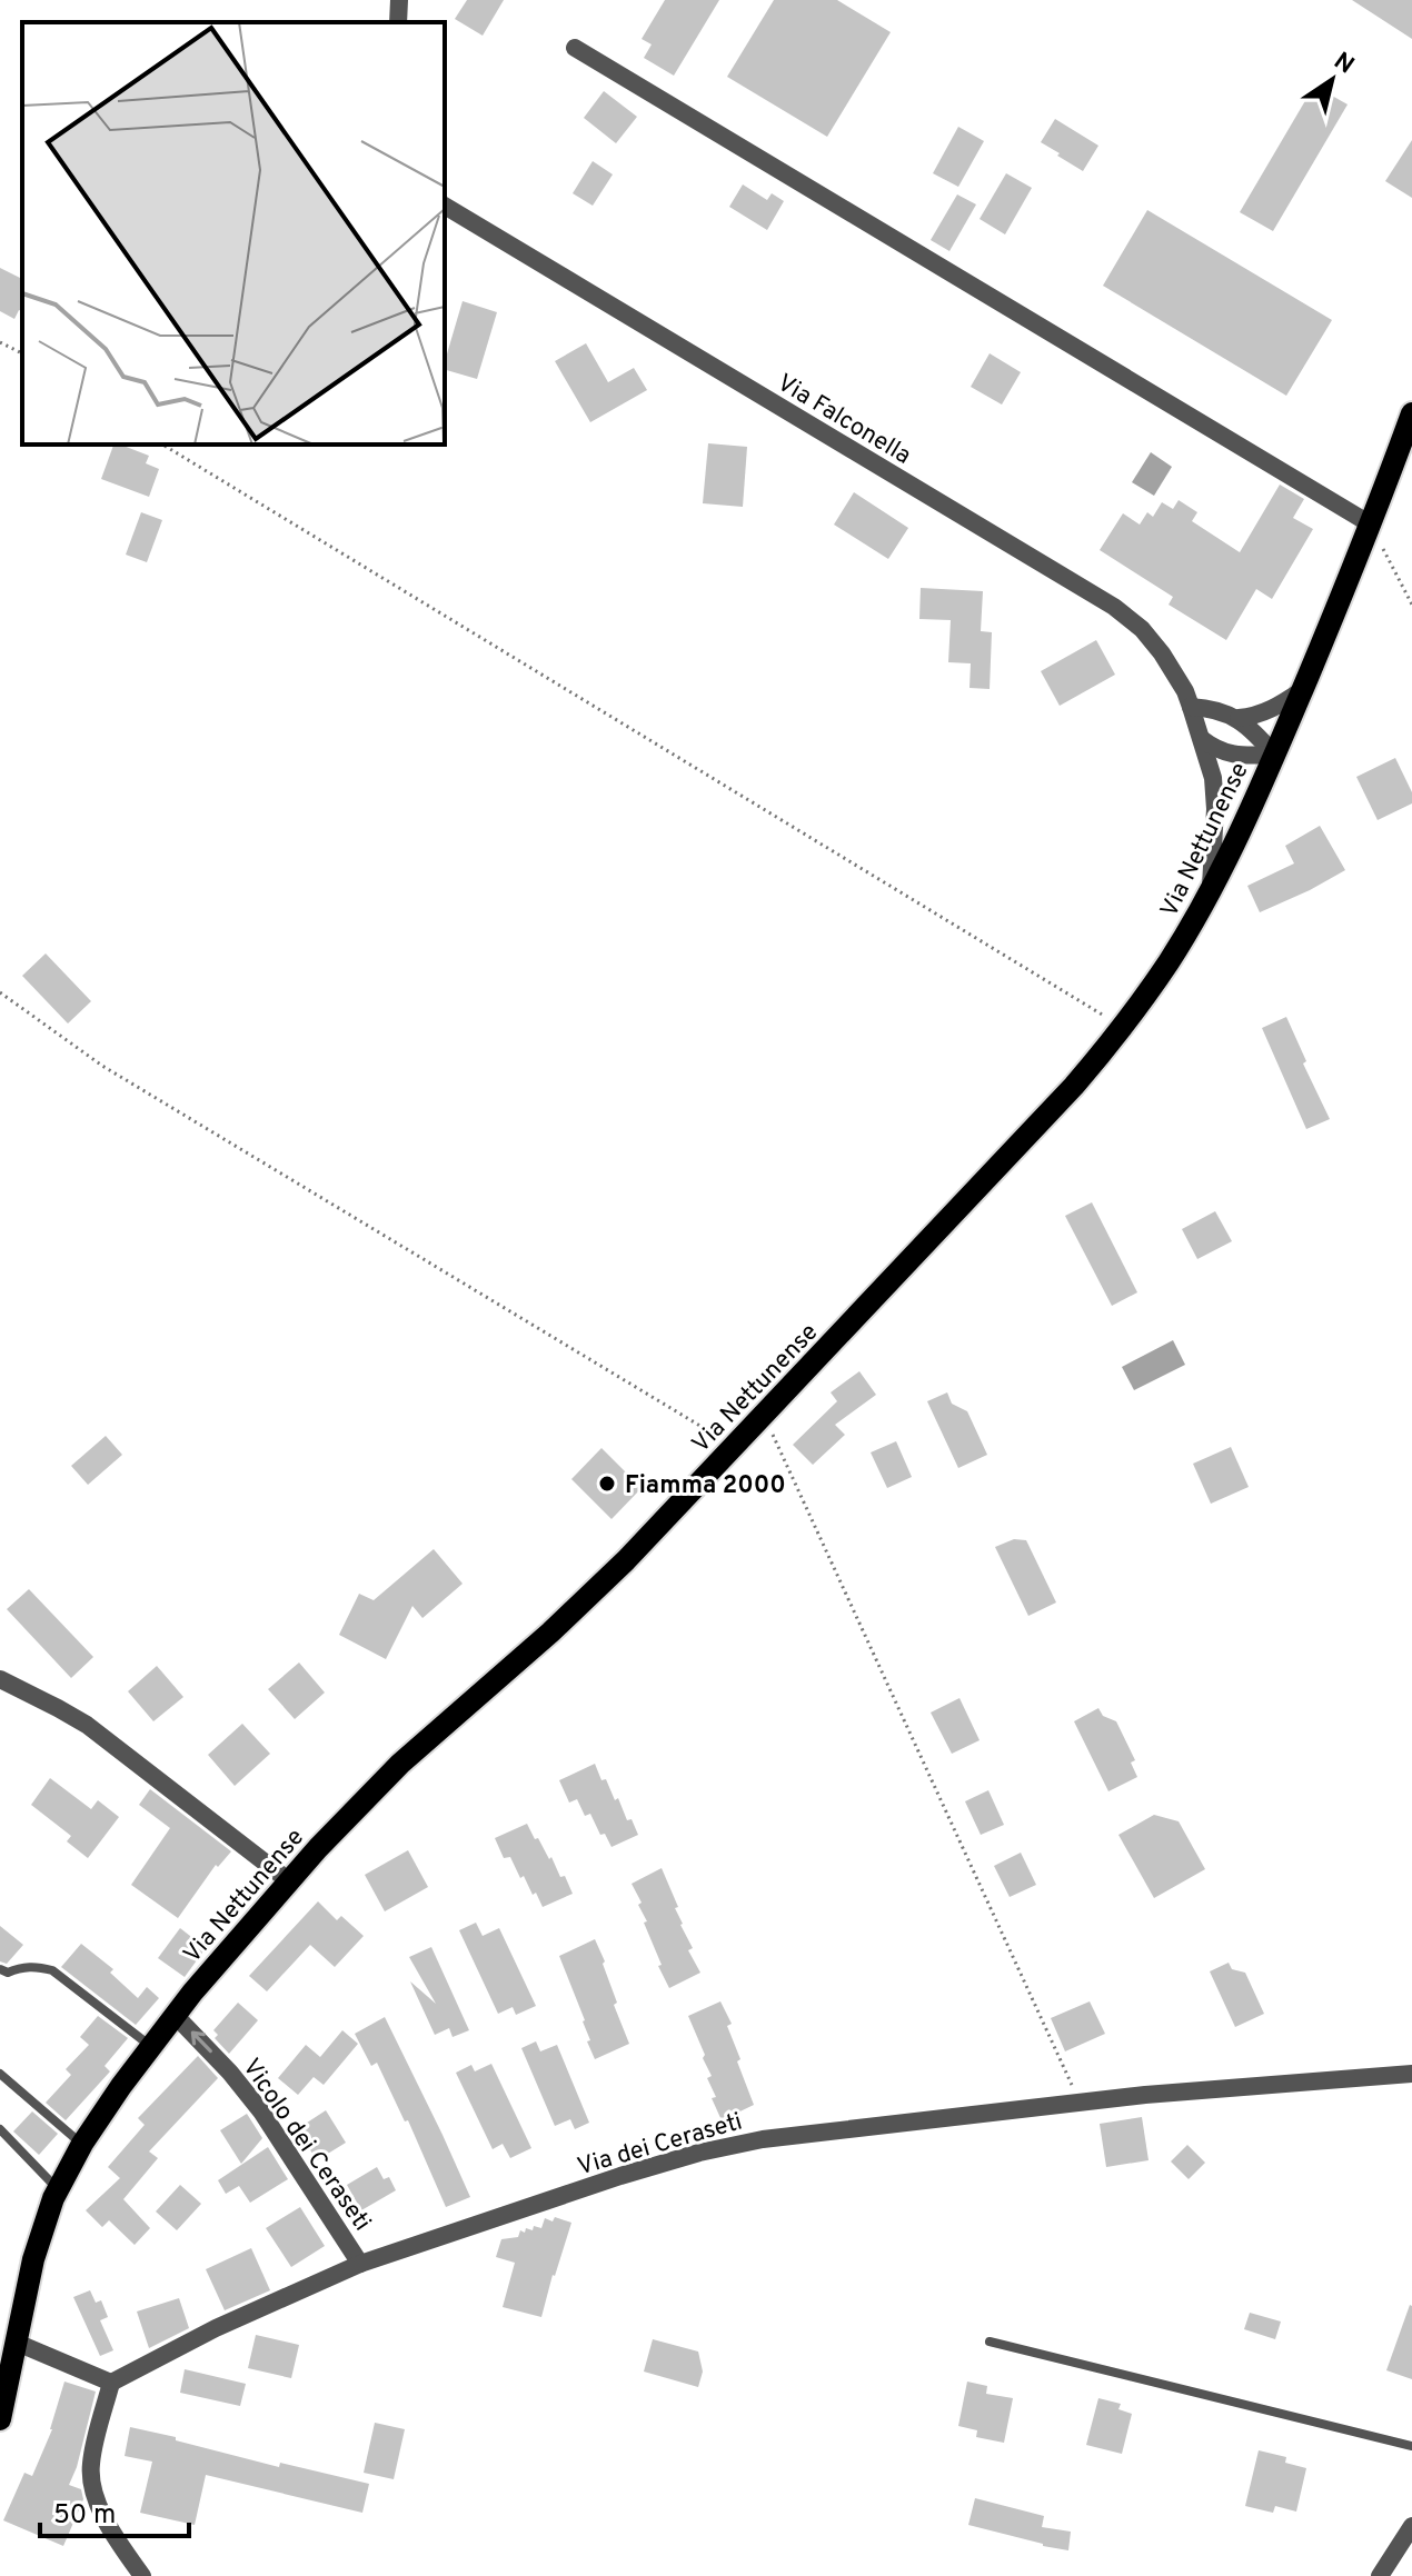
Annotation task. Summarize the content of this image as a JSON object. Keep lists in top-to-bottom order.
{
  "streets": {
    "main road": ["Via Nettunense"],
    "street": ["Via Falconella", "Via dei Ceraseti", "Vicolo dei Ceraseti"]
  },
  "crossings": [
    ["Via Falconella", "Via Nettunense"],
    ["Via Nettunense", "Vicolo dei Ceraseti"],
    ["Via dei Ceraseti", "Vicolo dei Ceraseti"]
  ],
  "one_way": ["Vicolo dei Ceraseti"],
  "places": ["Fiamma 2000"],
  "scale_bar": "50 m",
  "north": "top right"
}
